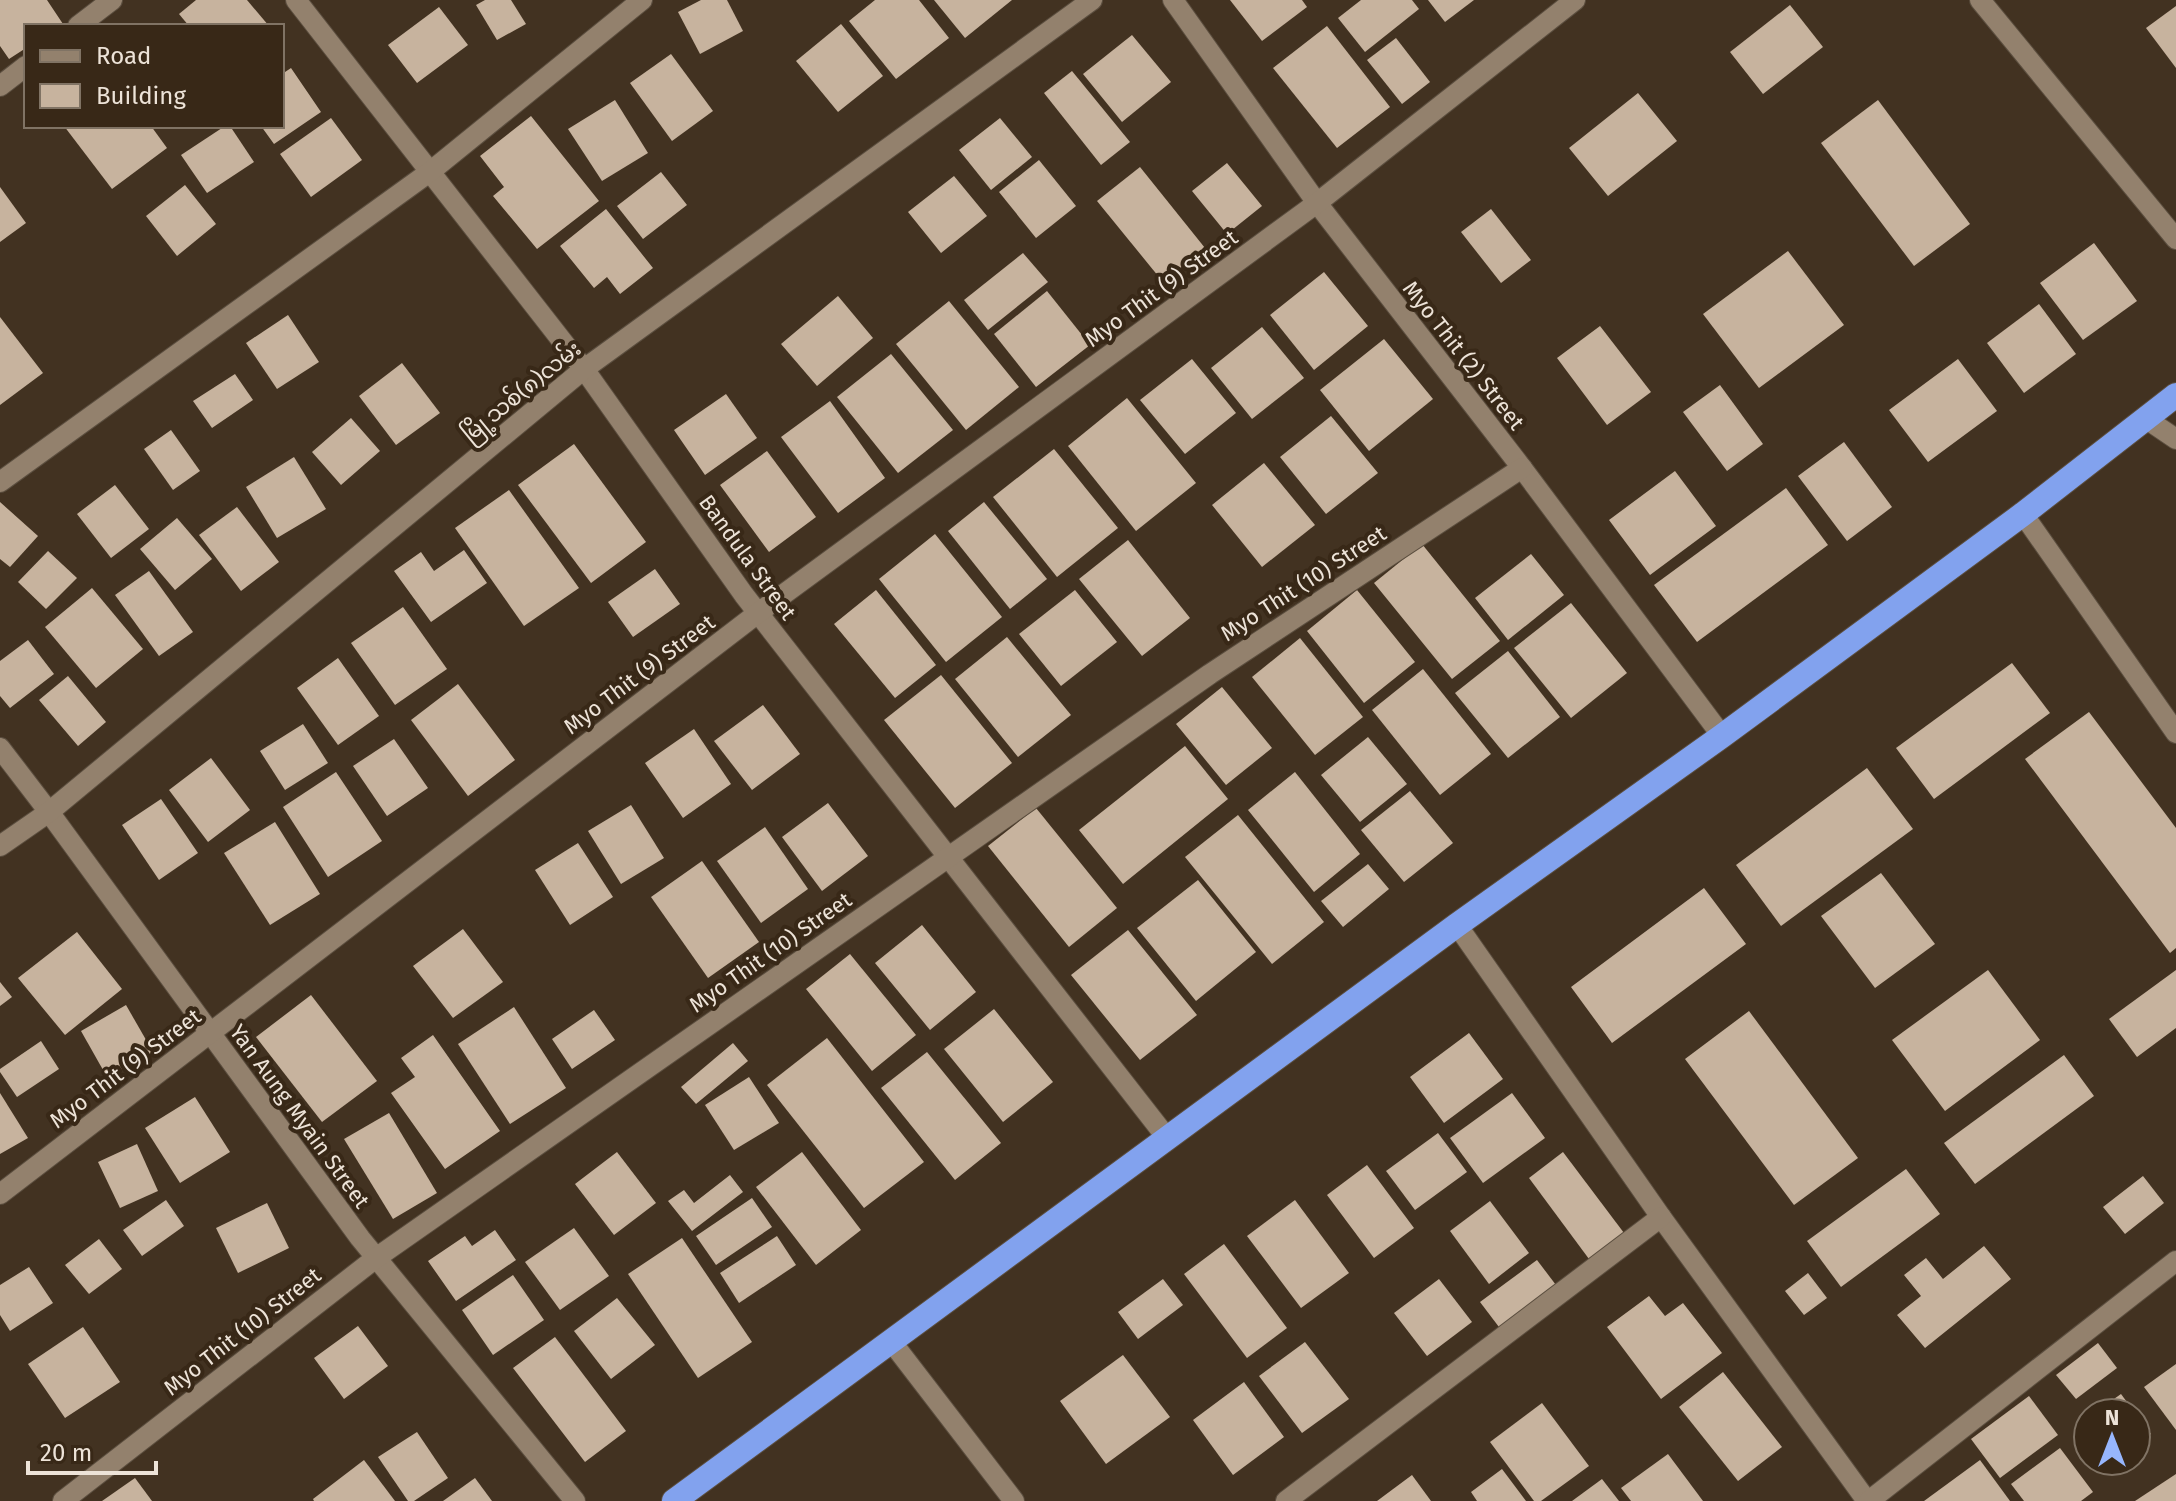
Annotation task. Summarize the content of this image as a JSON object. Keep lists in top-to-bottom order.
{
  "streets": {
    "street": [
      "Myo Thit (9) Street",
      "Myo Thit (2) Street",
      "မြို့သစ်(၈)လမ်း",
      "Bandula Street",
      "Myo Thit (10) Street",
      "Yan Aung Myain Street"
    ]
  },
  "crossings": [
    ["Myo Thit (9) Street", "Myo Thit (2) Street"],
    ["Myo Thit (9) Street", "Bandula Street"],
    ["Myo Thit (9) Street", "Yan Aung Myain Street"],
    ["Myo Thit (2) Street", "Myo Thit (10) Street"],
    ["မြို့သစ်(၈)လမ်း", "Bandula Street"],
    ["မြို့သစ်(၈)လမ်း", "Yan Aung Myain Street"],
    ["Bandula Street", "Myo Thit (10) Street"],
    ["Myo Thit (10) Street", "Yan Aung Myain Street"]
  ],
  "legend": ["Road", "Building"],
  "scale_bar": "20 m",
  "north": "top"
}
